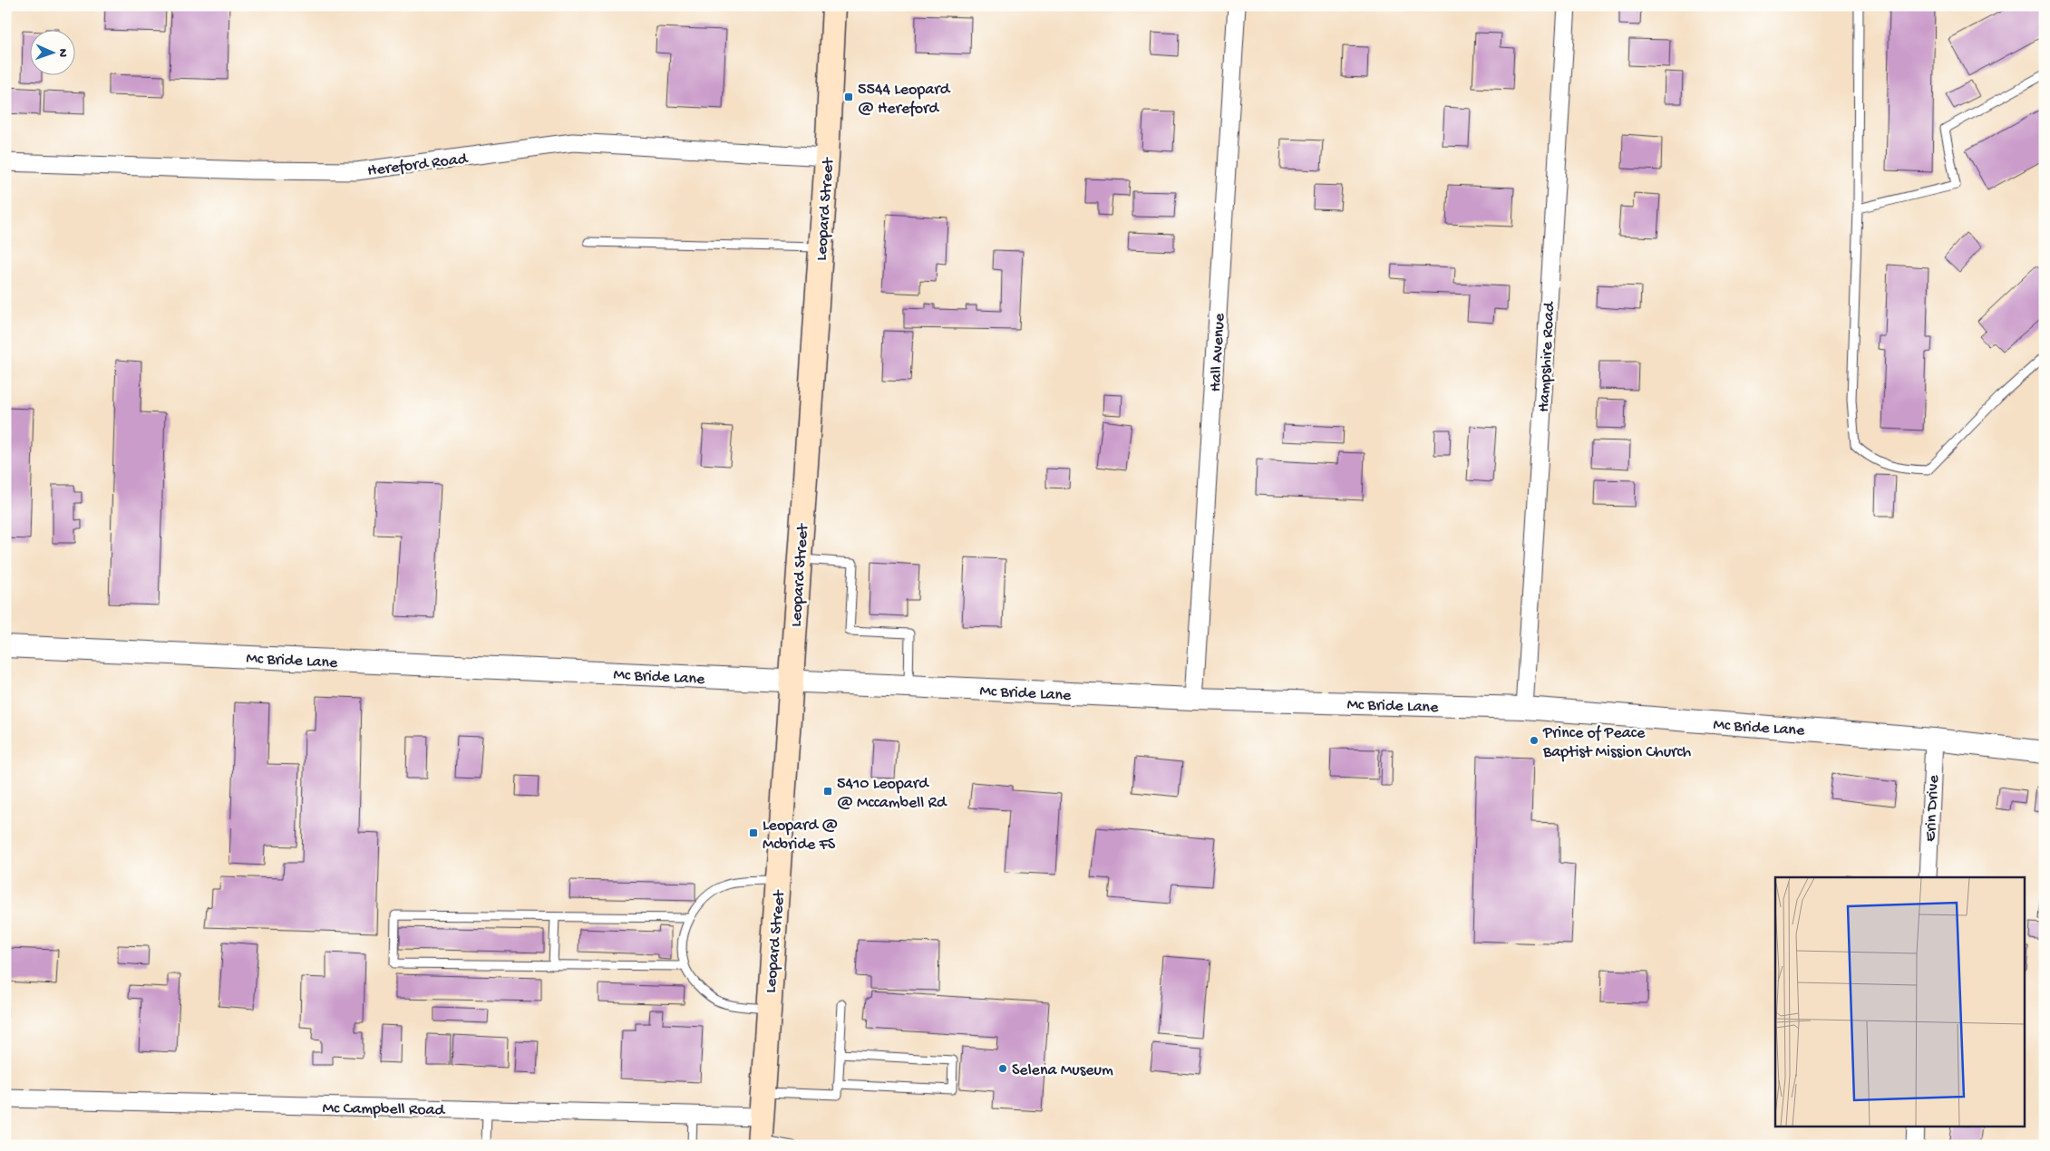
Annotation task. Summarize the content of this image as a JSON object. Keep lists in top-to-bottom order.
{
  "streets": {
    "main road": ["Leopard Street"],
    "street": [
      "Hereford Road",
      "Hall Avenue",
      "Hampshire Road",
      "Mc Bride Lane",
      "Erin Drive",
      "Mc Campbell Road"
    ]
  },
  "crossings": [
    ["Hereford Road", "Leopard Street"],
    ["Leopard Street", "Mc Bride Lane"],
    ["Leopard Street", "Mc Campbell Road"],
    ["Hall Avenue", "Mc Bride Lane"],
    ["Hampshire Road", "Mc Bride Lane"],
    ["Mc Bride Lane", "Erin Drive"]
  ],
  "places": {
    "transit": ["5544 Leopard @ Hereford", "5410 Leopard @ Mccambell Rd", "Leopard @ Mcbride FS"],
    "other": ["Prince of Peace Baptist Mission Church", "Selena Museum"]
  },
  "north": "right"
}
